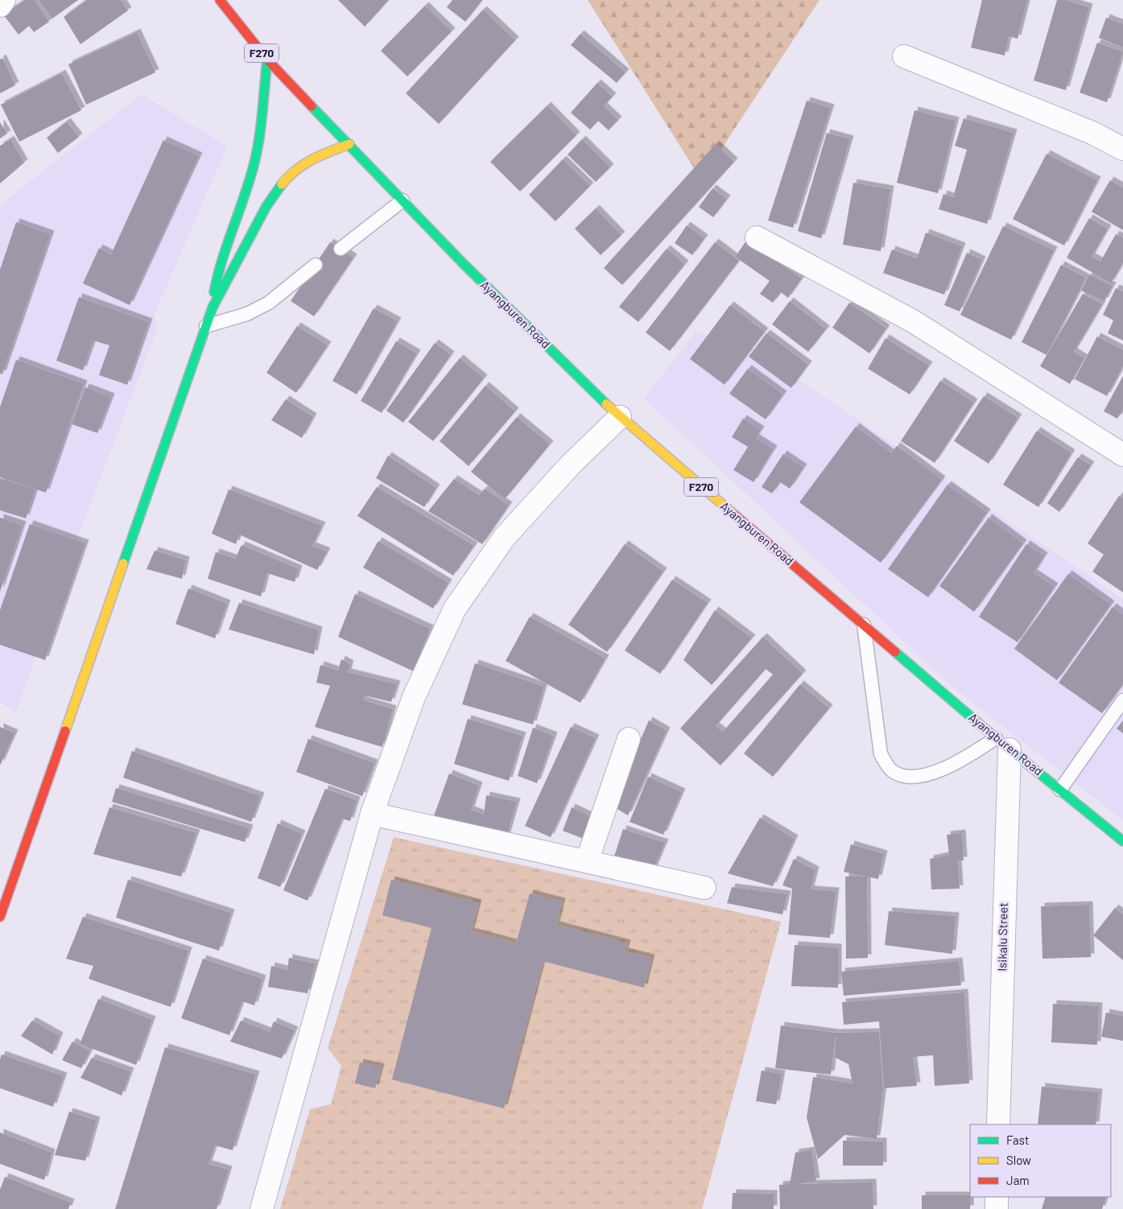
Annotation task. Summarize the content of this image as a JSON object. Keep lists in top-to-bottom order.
{
  "streets": {
    "main road": ["F270", "Ayangburen Road"],
    "street": ["Isikalu Street"]
  },
  "crossings": [
    ["F270", "Ayangburen Road"],
    ["Ayangburen Road", "Isikalu Street"]
  ],
  "legend": ["Fast", "Slow", "Jam"]
}
